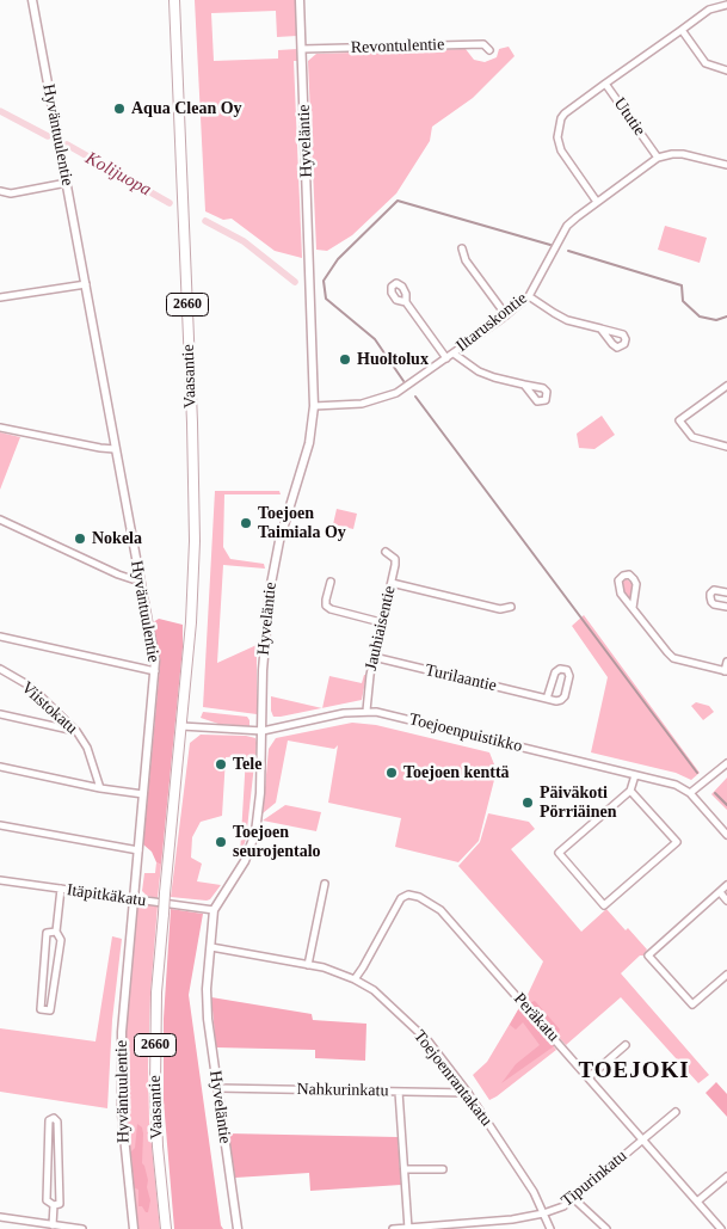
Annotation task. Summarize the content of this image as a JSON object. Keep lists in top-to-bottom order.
{
  "streets": {
    "main road": ["2660", "Vaasantie"],
    "street": [
      "Revontulentie",
      "Ututie",
      "Hyväntuulentie",
      "Hyveläntie",
      "Iltaruskontie",
      "Jauhiaisentie",
      "Turilaantie",
      "Viistokatu",
      "Toejoenpuistikko",
      "Itäpitkäkatu",
      "Peräkatu",
      "Toejoenrantakatu",
      "Nahkurinkatu",
      "Tipurinkatu"
    ]
  },
  "crossings": [
    ["Revontulentie", "Hyveläntie"],
    ["Ututie", "Iltaruskontie"],
    ["Hyväntuulentie", "Itäpitkäkatu"],
    ["Hyveläntie", "Iltaruskontie"],
    ["Hyveläntie", "Toejoenpuistikko"],
    ["Hyveläntie", "Itäpitkäkatu"],
    ["Hyveläntie", "Toejoenrantakatu"],
    ["Hyveläntie", "Nahkurinkatu"],
    ["Vaasantie", "Toejoenpuistikko"],
    ["Jauhiaisentie", "Turilaantie"],
    ["Jauhiaisentie", "Toejoenpuistikko"],
    ["Peräkatu", "Toejoenrantakatu"],
    ["Peräkatu", "Tipurinkatu"],
    ["Toejoenrantakatu", "Nahkurinkatu"],
    ["Toejoenrantakatu", "Tipurinkatu"]
  ],
  "districts": ["TOEJOKI"],
  "water": ["Kolijuopa"],
  "places": [
    "Aqua Clean Oy",
    "Huoltolux",
    "Toejoen Taimiala Oy",
    "Nokela",
    "Tele",
    "Toejoen kenttä",
    "Päiväkoti Pörriäinen",
    "Toejoen seurojentalo"
  ]
}
